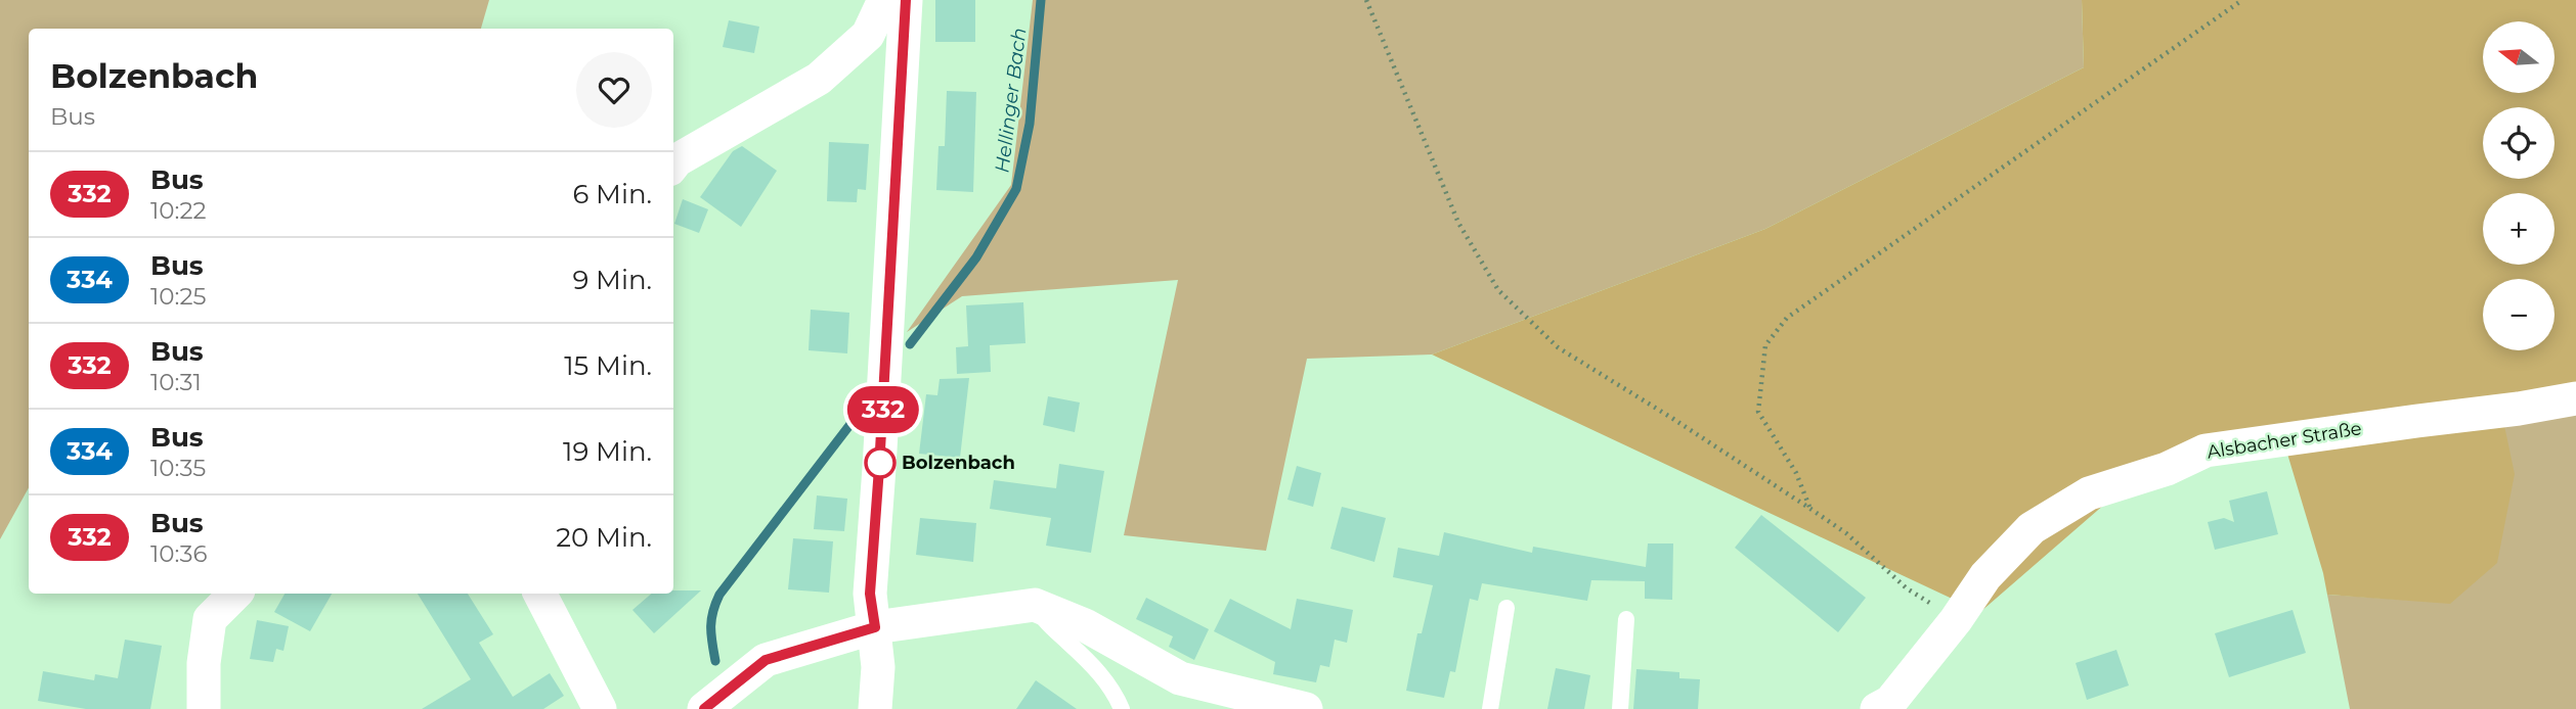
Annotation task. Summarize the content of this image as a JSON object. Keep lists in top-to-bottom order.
{
  "streets": {
    "street": ["Alsbacher Straße"]
  },
  "water": ["Hellinger Bach"],
  "places": ["Bolzenbach"],
  "lines": ["bus line 332"],
  "north": "left",
  "page": {
    "on_map": "332",
    "map_buttons": ["+", "−"],
    "heading": ["Bolzenbach", "Bus"],
    "list": [
      {
        "mark": "332",
        "name": "Bus",
        "note": "10:22",
        "value": "6 Min."
      },
      {
        "mark": "334",
        "name": "Bus",
        "note": "10:25",
        "value": "9 Min."
      },
      {
        "mark": "332",
        "name": "Bus",
        "note": "10:31",
        "value": "15 Min."
      },
      {
        "mark": "334",
        "name": "Bus",
        "note": "10:35",
        "value": "19 Min."
      },
      {
        "mark": "332",
        "name": "Bus",
        "note": "10:36",
        "value": "20 Min."
      }
    ]
  }
}
